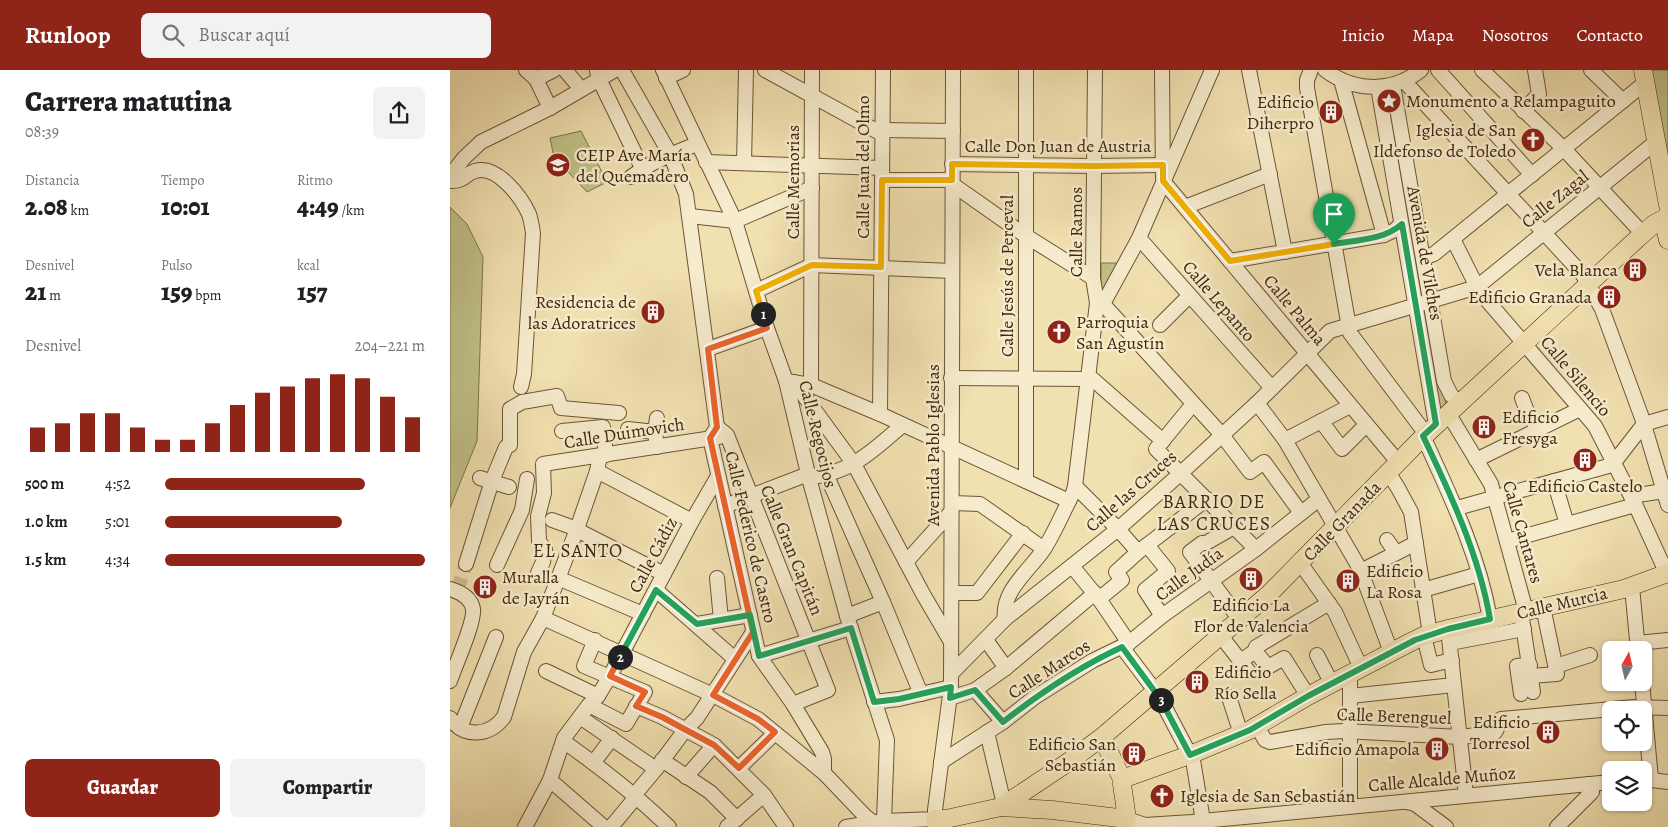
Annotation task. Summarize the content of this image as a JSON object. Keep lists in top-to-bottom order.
{
  "streets": {
    "main road": ["Calle Granada", "Calle Murcia"],
    "street": [
      "Calle Don Juan de Austria",
      "Calle Juan del Olmo",
      "Calle Memorias",
      "Calle Zagal",
      "Calle Ramos",
      "Avenida de Vilches",
      "Calle Jesús de Perceval",
      "Calle Lepanto",
      "Calle Palma",
      "Calle Silencio",
      "Calle Duimovich",
      "Calle Regocijos",
      "Avenida Pablo Iglesias",
      "Calle las Cruces",
      "Calle Cantares",
      "Calle Federico de Castro",
      "Calle Gran Capitán",
      "Calle Cádiz",
      "Calle Judía",
      "Calle Marcos",
      "Calle Berenguel",
      "Calle Alcalde Muñoz"
    ]
  },
  "crossings": [
    ["Calle Don Juan de Austria", "Calle Ramos"],
    ["Calle Don Juan de Austria", "Calle Jesús de Perceval"],
    ["Calle Don Juan de Austria", "Avenida Pablo Iglesias"],
    ["Calle Zagal", "Calle Silencio"],
    ["Calle Zagal", "Calle las Cruces"],
    ["Avenida de Vilches", "Calle las Cruces"],
    ["Avenida de Vilches", "Calle Granada"],
    ["Avenida de Vilches", "Calle Cantares"],
    ["Calle Lepanto", "Calle las Cruces"],
    ["Calle Palma", "Calle las Cruces"],
    ["Calle Palma", "Calle Granada"],
    ["Calle Palma", "Calle Murcia"],
    ["Calle Silencio", "Calle las Cruces"],
    ["Calle Silencio", "Calle Granada"],
    ["Calle Silencio", "Calle Murcia"],
    ["Calle Duimovich", "Calle Federico de Castro"],
    ["Calle Duimovich", "Calle Gran Capitán"],
    ["Avenida Pablo Iglesias", "Calle las Cruces"],
    ["Avenida Pablo Iglesias", "Calle Marcos"],
    ["Calle Granada", "Calle Cantares"],
    ["Calle Cantares", "Calle Murcia"],
    ["Calle Federico de Castro", "Calle Gran Capitán"],
    ["Calle Federico de Castro", "Calle Cádiz"],
    ["Calle Judía", "Calle Marcos"],
    ["Calle Murcia", "Calle Berenguel"]
  ],
  "districts": ["BARRIO DE LAS CRUCES", "EL SANTO"],
  "places": {
    "place": ["Monumento a Relampaguito"],
    "building": [
      "Edificio Diherpro",
      "Vela Blanca",
      "Edificio Granada",
      "Residencia de las Adoratrices",
      "Edificio Fresyga",
      "Edificio Castelo",
      "Edificio La Flor de Valencia",
      "Edificio La Rosa",
      "Muralla de Jayrán",
      "Edificio Río Sella",
      "Edificio Torresol",
      "Edificio Amapola",
      "Edificio San Sebastián"
    ],
    "church": ["Iglesia de San Ildefonso de Toledo", "Parroquia San Agustín", "Iglesia de San Sebastián"],
    "school or university": ["CEIP Ave María del Quemadero"]
  },
  "north": "top",
  "page": {
    "header": "Runloop",
    "search": "Buscar aquí",
    "nav": [
      "Inicio",
      "Mapa",
      "Nosotros",
      "Contacto"
    ],
    "heading": ["Carrera matutina", "08:39"],
    "stats": [
      ["Distancia", "2.08 km"],
      ["Tiempo", "10:01"],
      ["Ritmo", "4:49 /km"],
      ["Desnivel", "21 m"],
      ["Pulso", "159 bpm"],
      ["kcal", "157"]
    ],
    "pins": ["1", "2", "3"],
    "chart": ["Desnivel", "204–221 m"],
    "list": [
      {
        "name": "500 m",
        "note": "4:52"
      },
      {
        "name": "1.0 km",
        "note": "5:01"
      },
      {
        "name": "1.5 km",
        "note": "4:34"
      }
    ],
    "buttons": ["Guardar", "Compartir"]
  }
}
